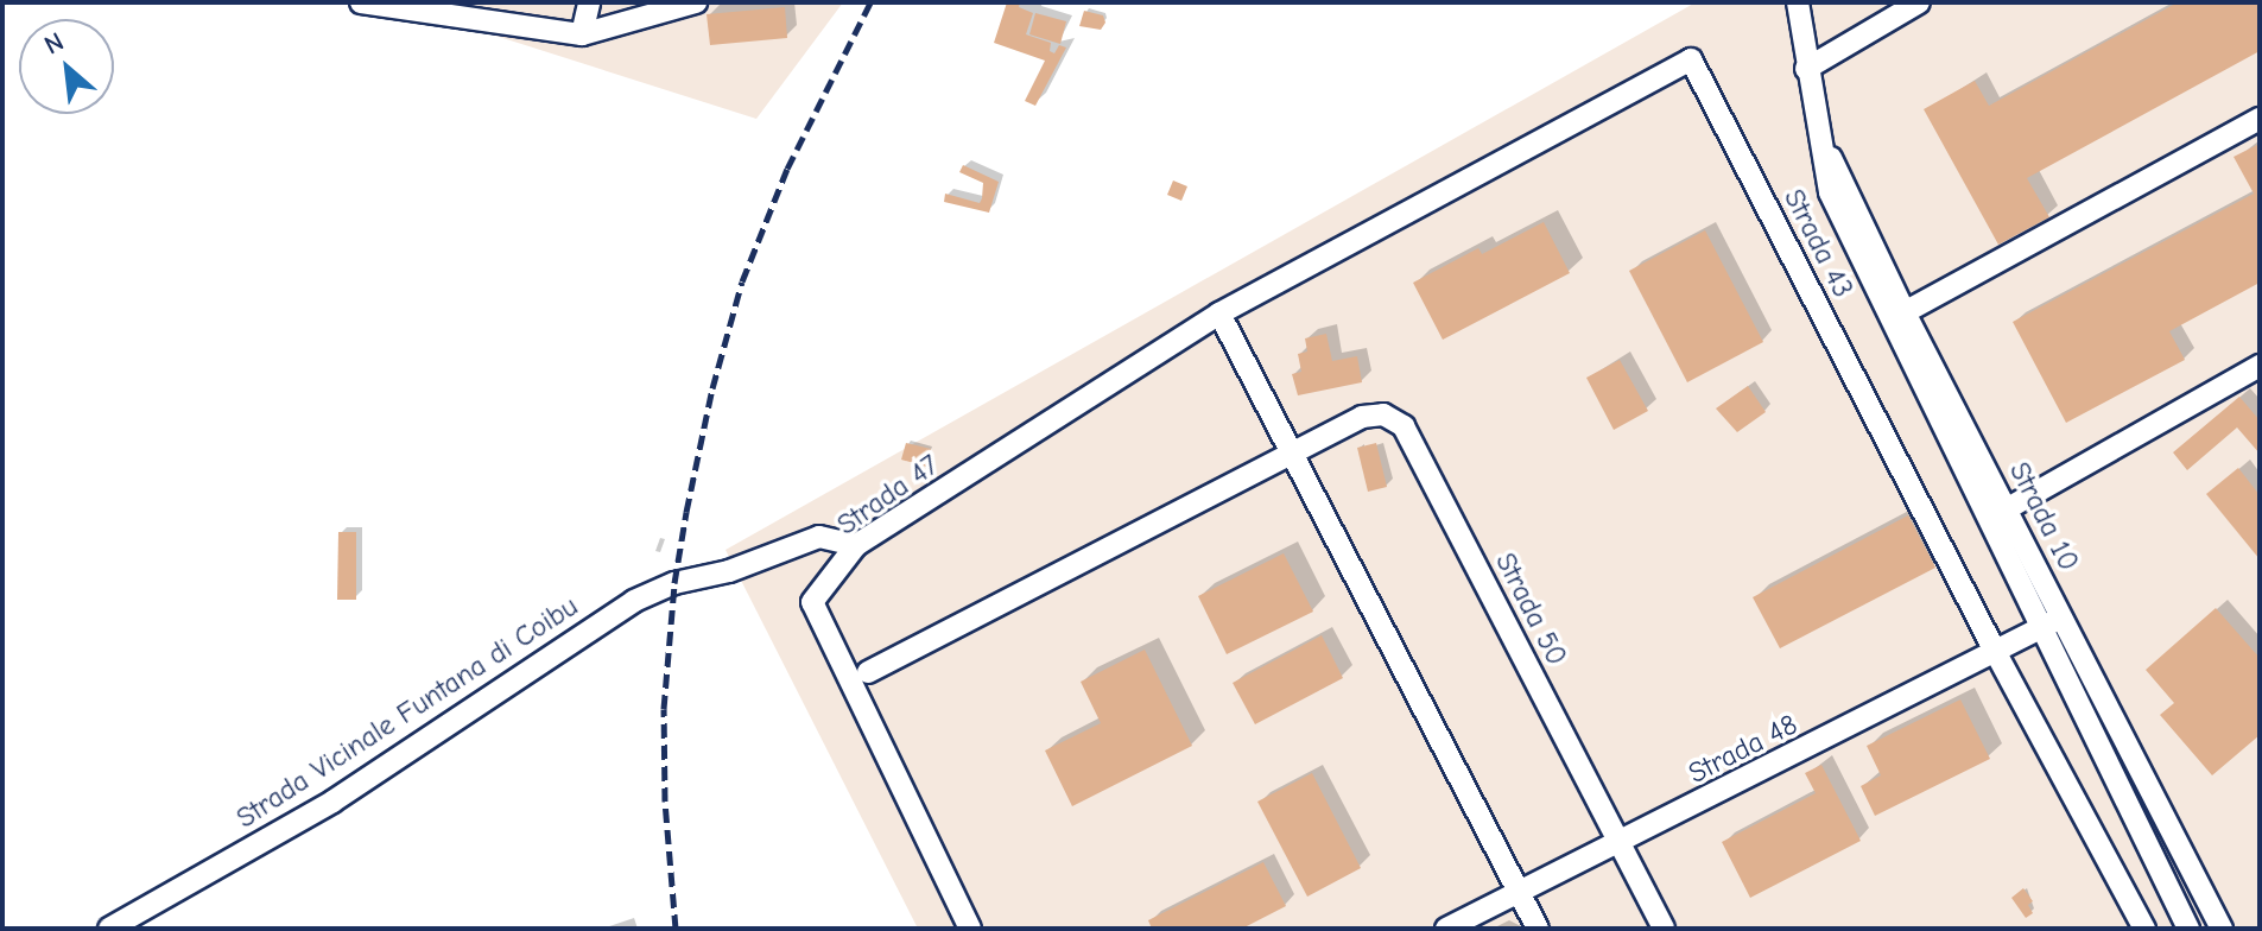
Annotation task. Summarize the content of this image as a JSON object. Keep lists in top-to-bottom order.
{
  "streets": {
    "street": [
      "Strada 43",
      "Strada 47",
      "Strada 10",
      "Strada 50",
      "Strada Vicinale Funtana di Coibu",
      "Strada 48"
    ]
  },
  "crossings": [
    ["Strada 43", "Strada 47"],
    ["Strada 43", "Strada 48"],
    ["Strada 47", "Strada Vicinale Funtana di Coibu"],
    ["Strada 10", "Strada 48"],
    ["Strada 50", "Strada 48"]
  ],
  "north": "top left"
}
